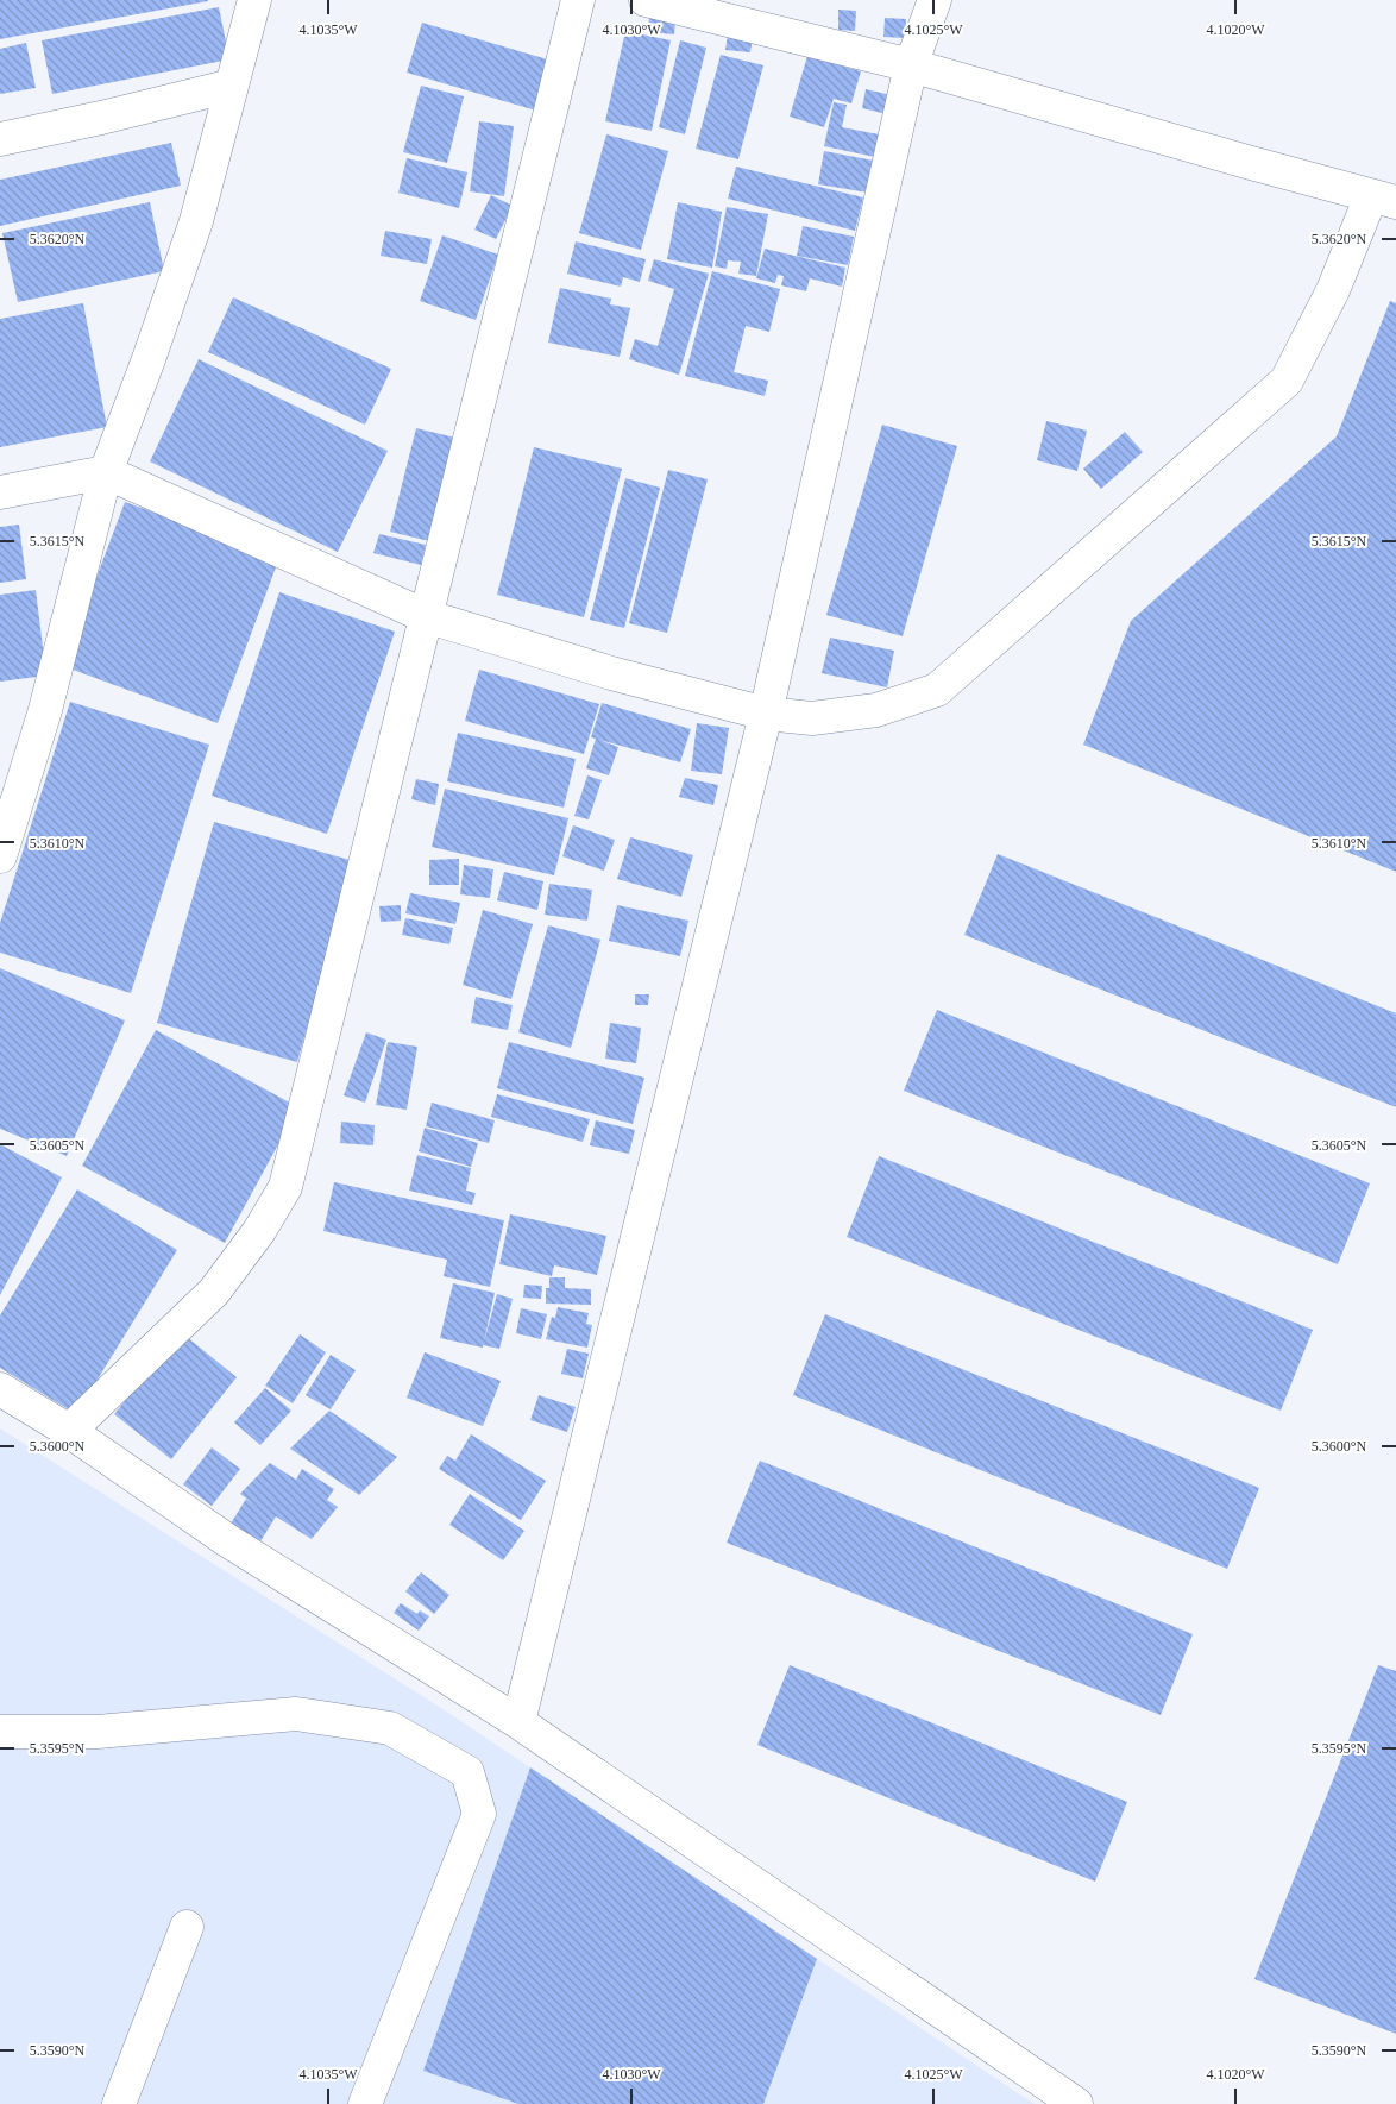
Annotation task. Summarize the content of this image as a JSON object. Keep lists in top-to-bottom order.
{
  "coordinates": [
    "4.1035°W",
    "4.1030°W",
    "4.1025°W",
    "4.1020°W",
    "5.3620°N",
    "5.3615°N",
    "5.3610°N",
    "5.3605°N",
    "5.3600°N",
    "5.3595°N",
    "5.3590°N"
  ]
}
